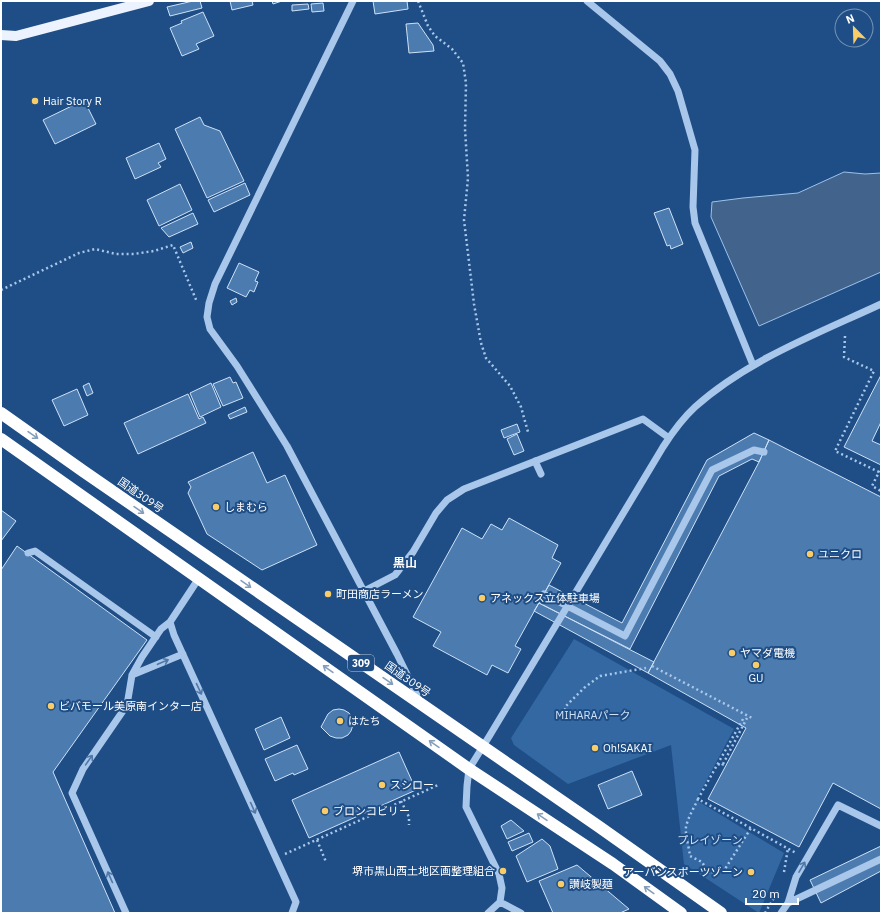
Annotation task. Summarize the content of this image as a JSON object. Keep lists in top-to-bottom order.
{
  "streets": {
    "highway": ["国道309号", "309"]
  },
  "districts": ["黒山"],
  "parks": ["MIHARAパーク", "プレイゾーン"],
  "places": [
    "Hair Story R",
    "しまむら",
    "ユニクロ",
    "町田商店ラーメン",
    "アネックス立体駐車場",
    "ヤマダ電機",
    "GU",
    "ビバモール美原南インター店",
    "はたち",
    "Oh!SAKAI",
    "スシロー",
    "ブロンコビリー",
    "堺市黒山西土地区画整理組合",
    "アーバンスポーツゾーン",
    "讃岐製麺"
  ],
  "scale_bar": "20 m",
  "north": "top left"
}
